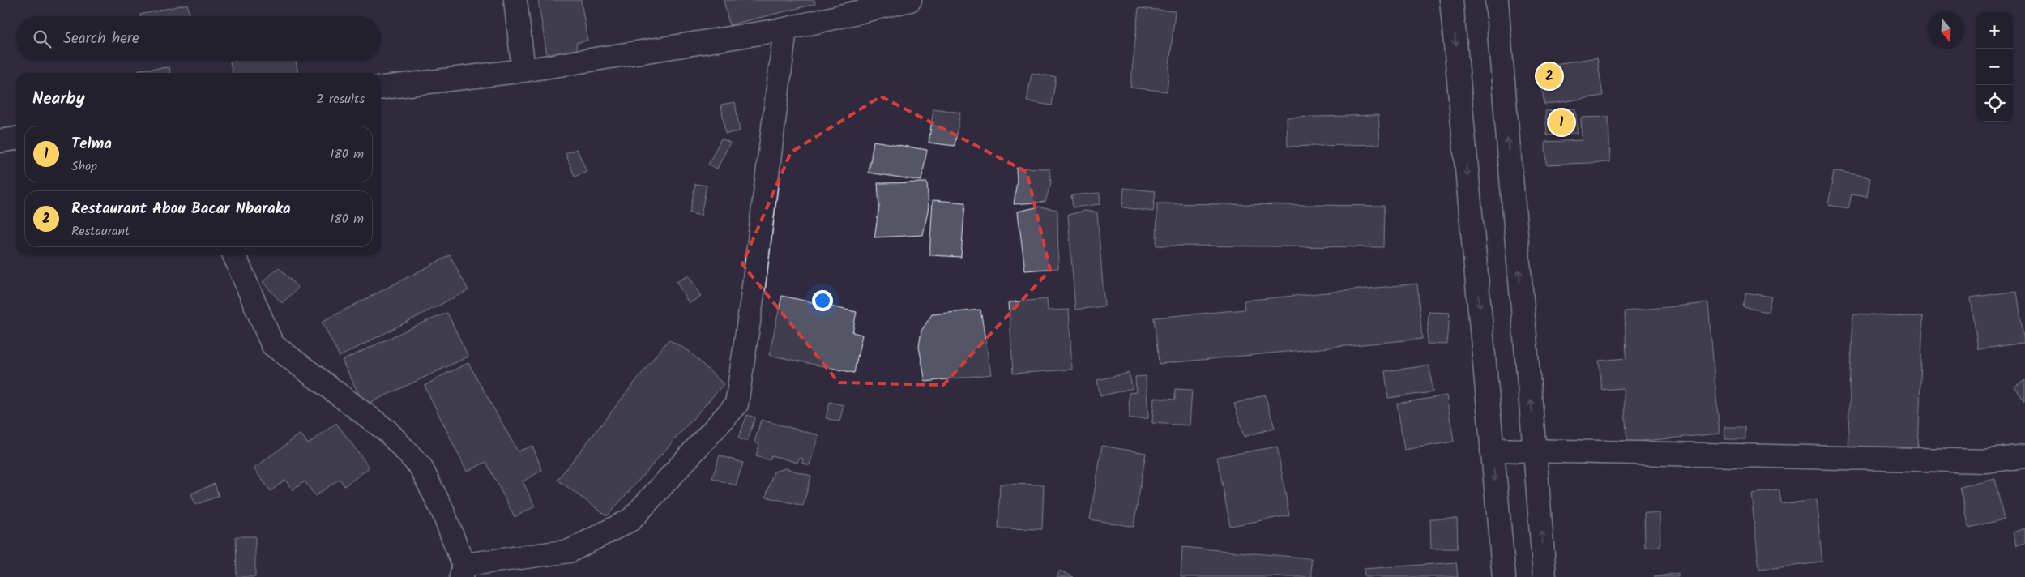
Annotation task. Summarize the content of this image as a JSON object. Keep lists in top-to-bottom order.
{
  "north": "bottom",
  "page": {
    "map_buttons": ["+", "−"],
    "search": "Search here",
    "pins": ["2", "1"],
    "heading": ["Nearby", "2 results"],
    "list": [
      {
        "mark": "1",
        "name": "Telma",
        "note": "Shop",
        "value": "180 m"
      },
      {
        "mark": "2",
        "name": "Restaurant Abou Bacar Nbaraka",
        "note": "Restaurant",
        "value": "180 m"
      }
    ]
  }
}
